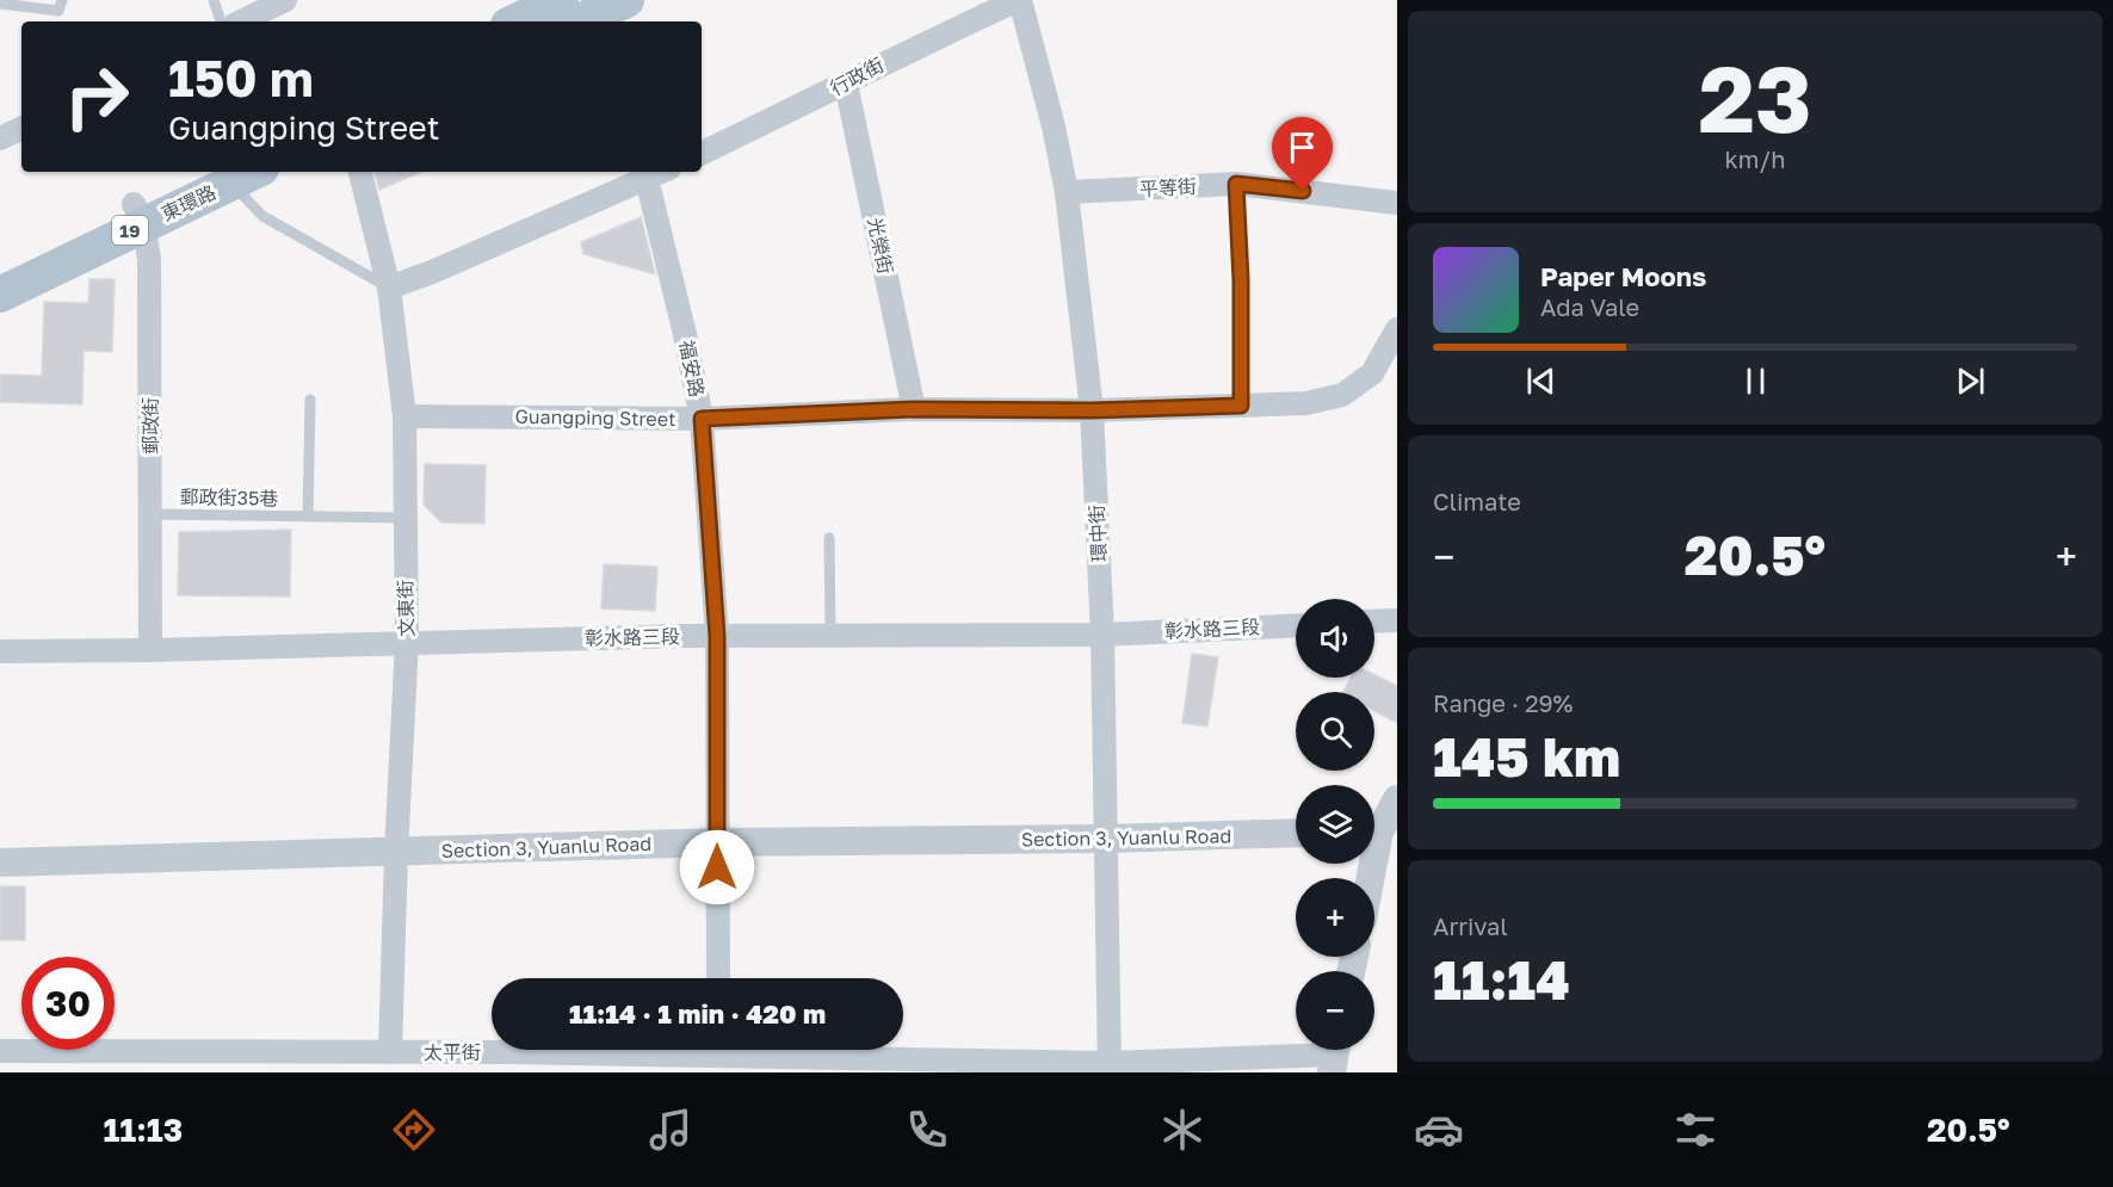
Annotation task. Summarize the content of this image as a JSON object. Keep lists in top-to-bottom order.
{
  "streets": {
    "main road": ["東環路", "19"],
    "street": [
      "行政街",
      "平等街",
      "光榮街",
      "福安路",
      "Guangping Street",
      "郵政街",
      "環中街",
      "文東街",
      "彰水路三段",
      "Section 3, Yuanlu Road",
      "太平街"
    ],
    "lane": ["郵政街35巷"]
  },
  "crossings": [
    ["行政街", "光榮街"],
    ["行政街", "環中街"],
    ["平等街", "環中街"],
    ["東環路", "郵政街"],
    ["光榮街", "Guangping Street"],
    ["福安路", "Guangping Street"],
    ["福安路", "彰水路三段"],
    ["福安路", "Section 3, Yuanlu Road"],
    ["Guangping Street", "環中街"],
    ["Guangping Street", "文東街"],
    ["郵政街", "郵政街35巷"],
    ["郵政街", "彰水路三段"],
    ["郵政街35巷", "文東街"],
    ["環中街", "彰水路三段"],
    ["環中街", "Section 3, Yuanlu Road"],
    ["環中街", "太平街"],
    ["文東街", "彰水路三段"],
    ["文東街", "Section 3, Yuanlu Road"],
    ["文東街", "太平街"]
  ],
  "page": {
    "tile": [
      ["23", "km/h"],
      "Climate",
      ["Range · 29%", "145 km"],
      ["Arrival", "11:14"]
    ],
    "turn": ["150 m", "Guangping Street"],
    "song": ["Paper Moons", "Ada Vale"],
    "heat": ["−", "20.5°", "+"],
    "map_buttons": ["+", "−"],
    "limit": "30",
    "trip": "11:14 · 1 min · 420 m",
    "tabs": ["11:13", "20.5°"]
  }
}
